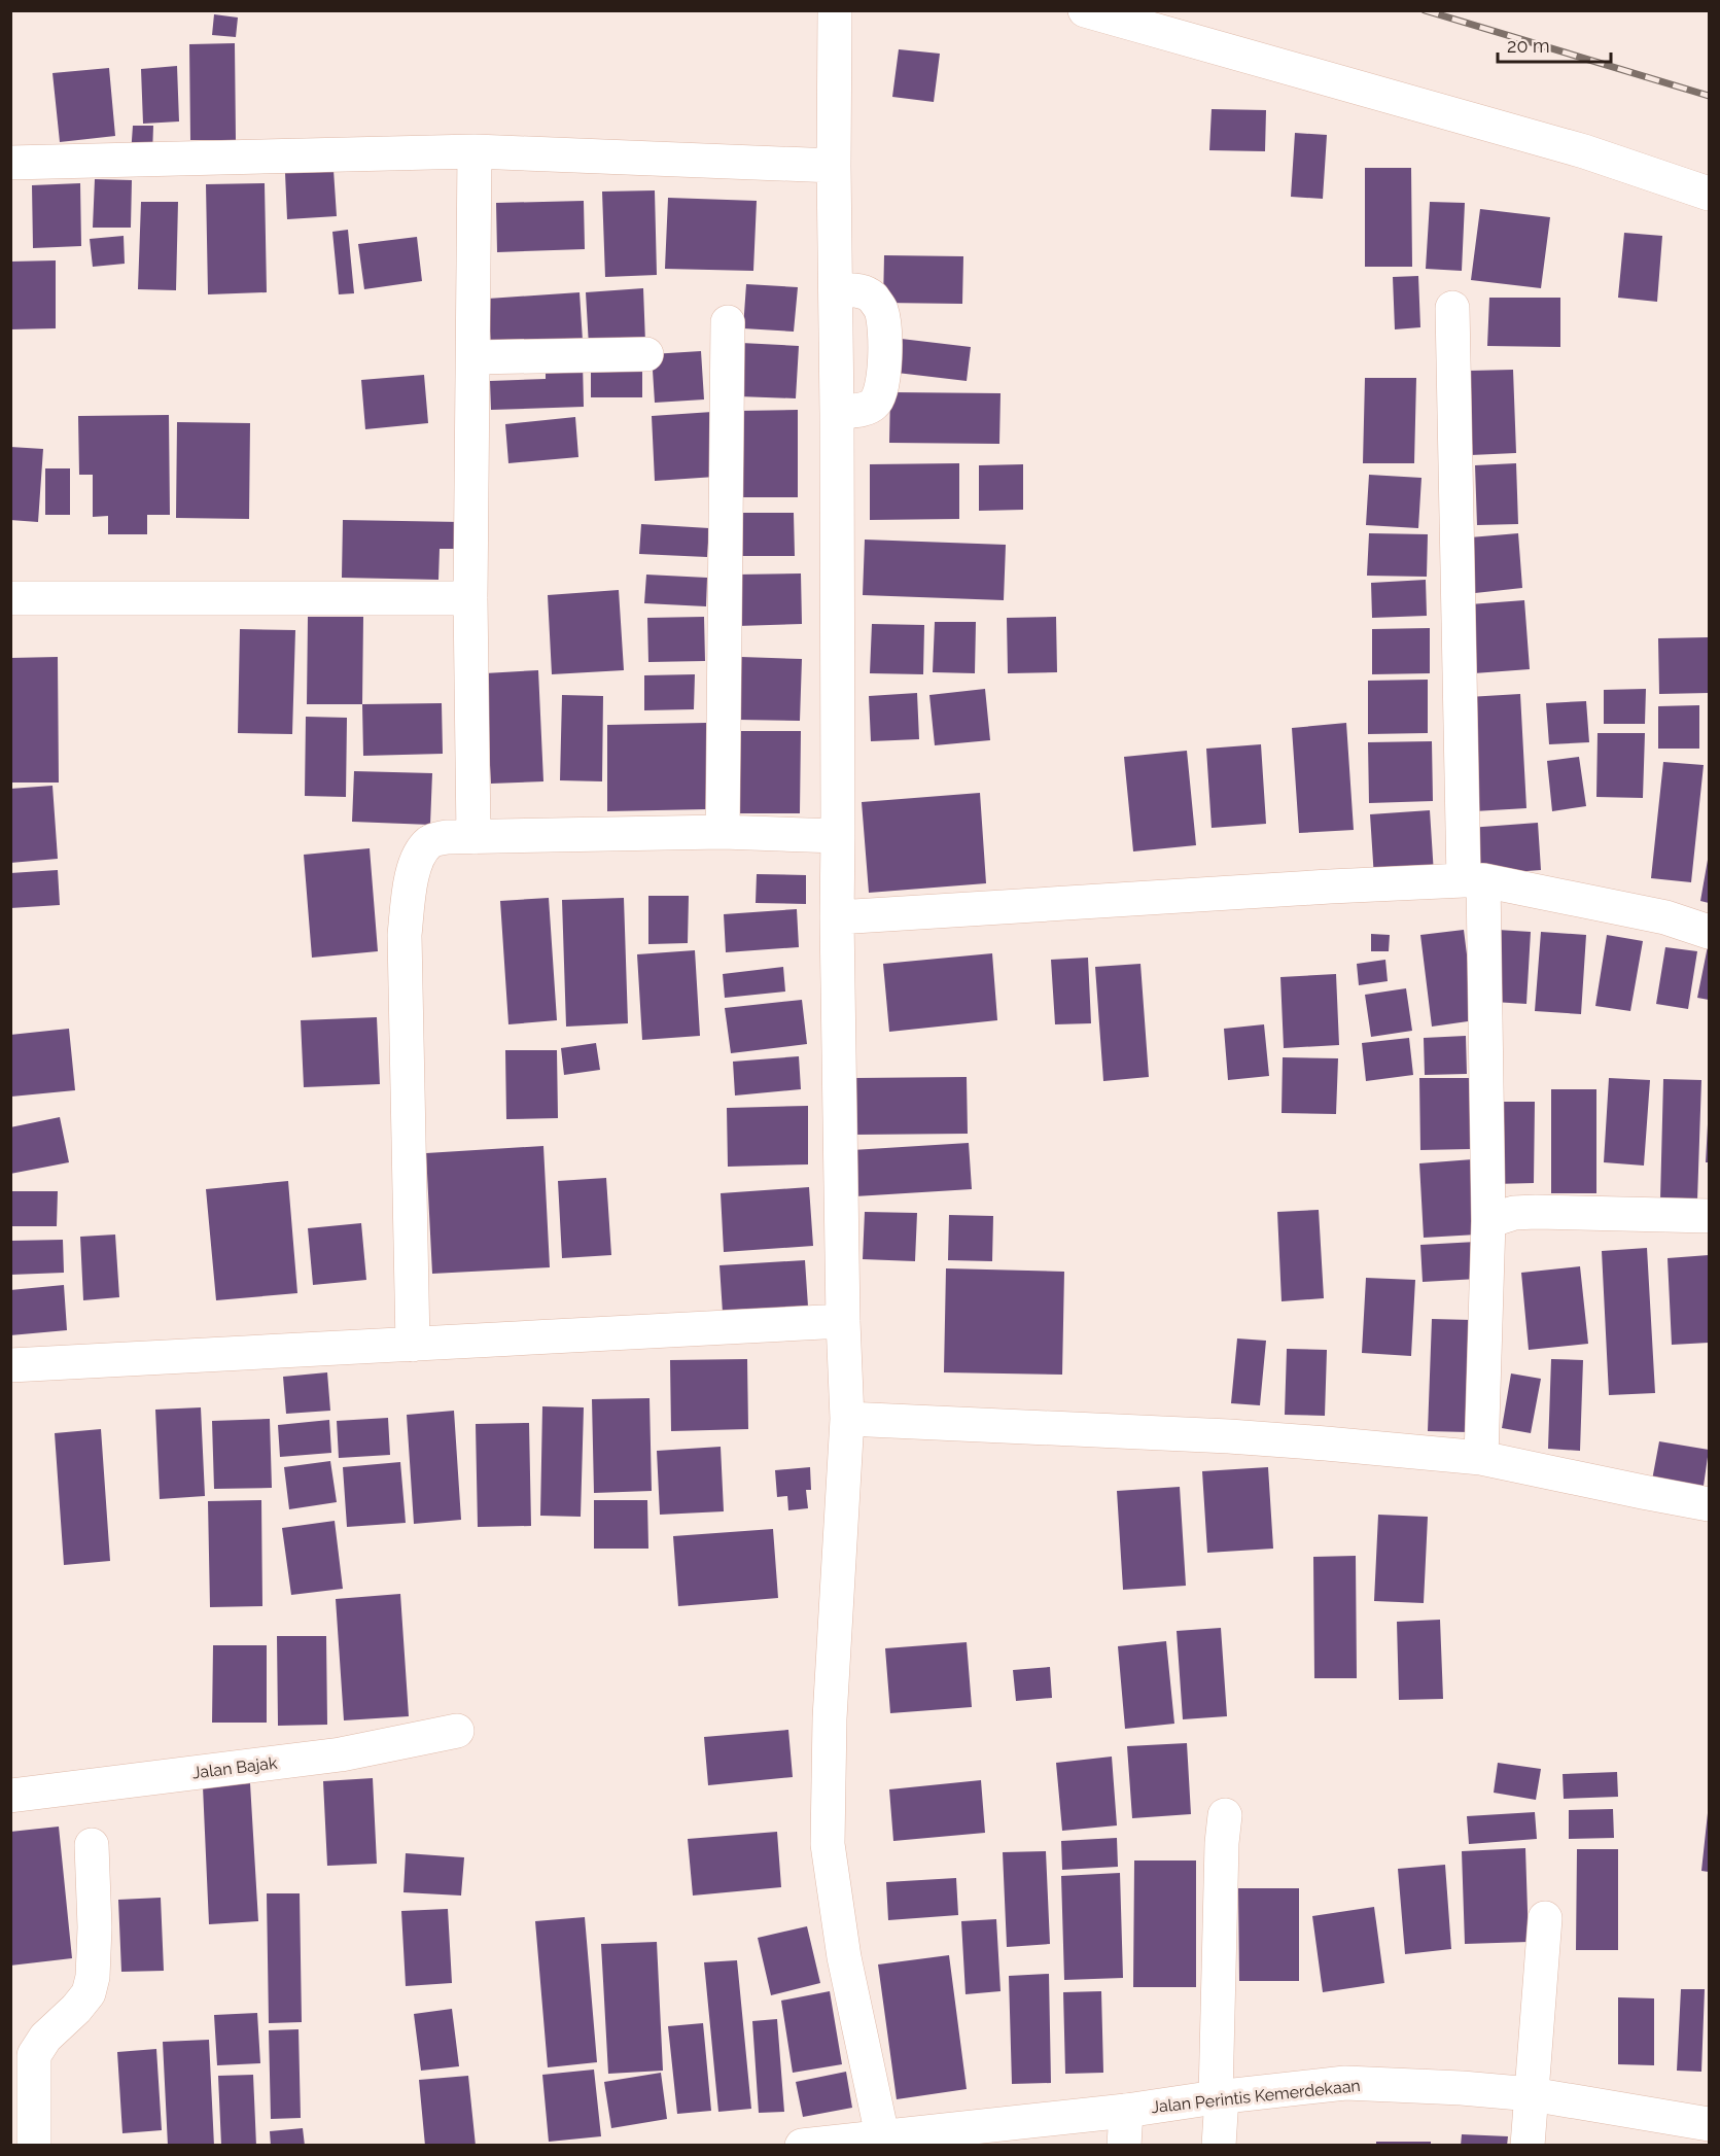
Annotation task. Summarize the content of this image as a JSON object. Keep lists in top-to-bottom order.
{
  "streets": {
    "street": ["Jalan Bajak", "Jalan Perintis Kemerdekaan"]
  },
  "scale_bar": "20 m"
}
